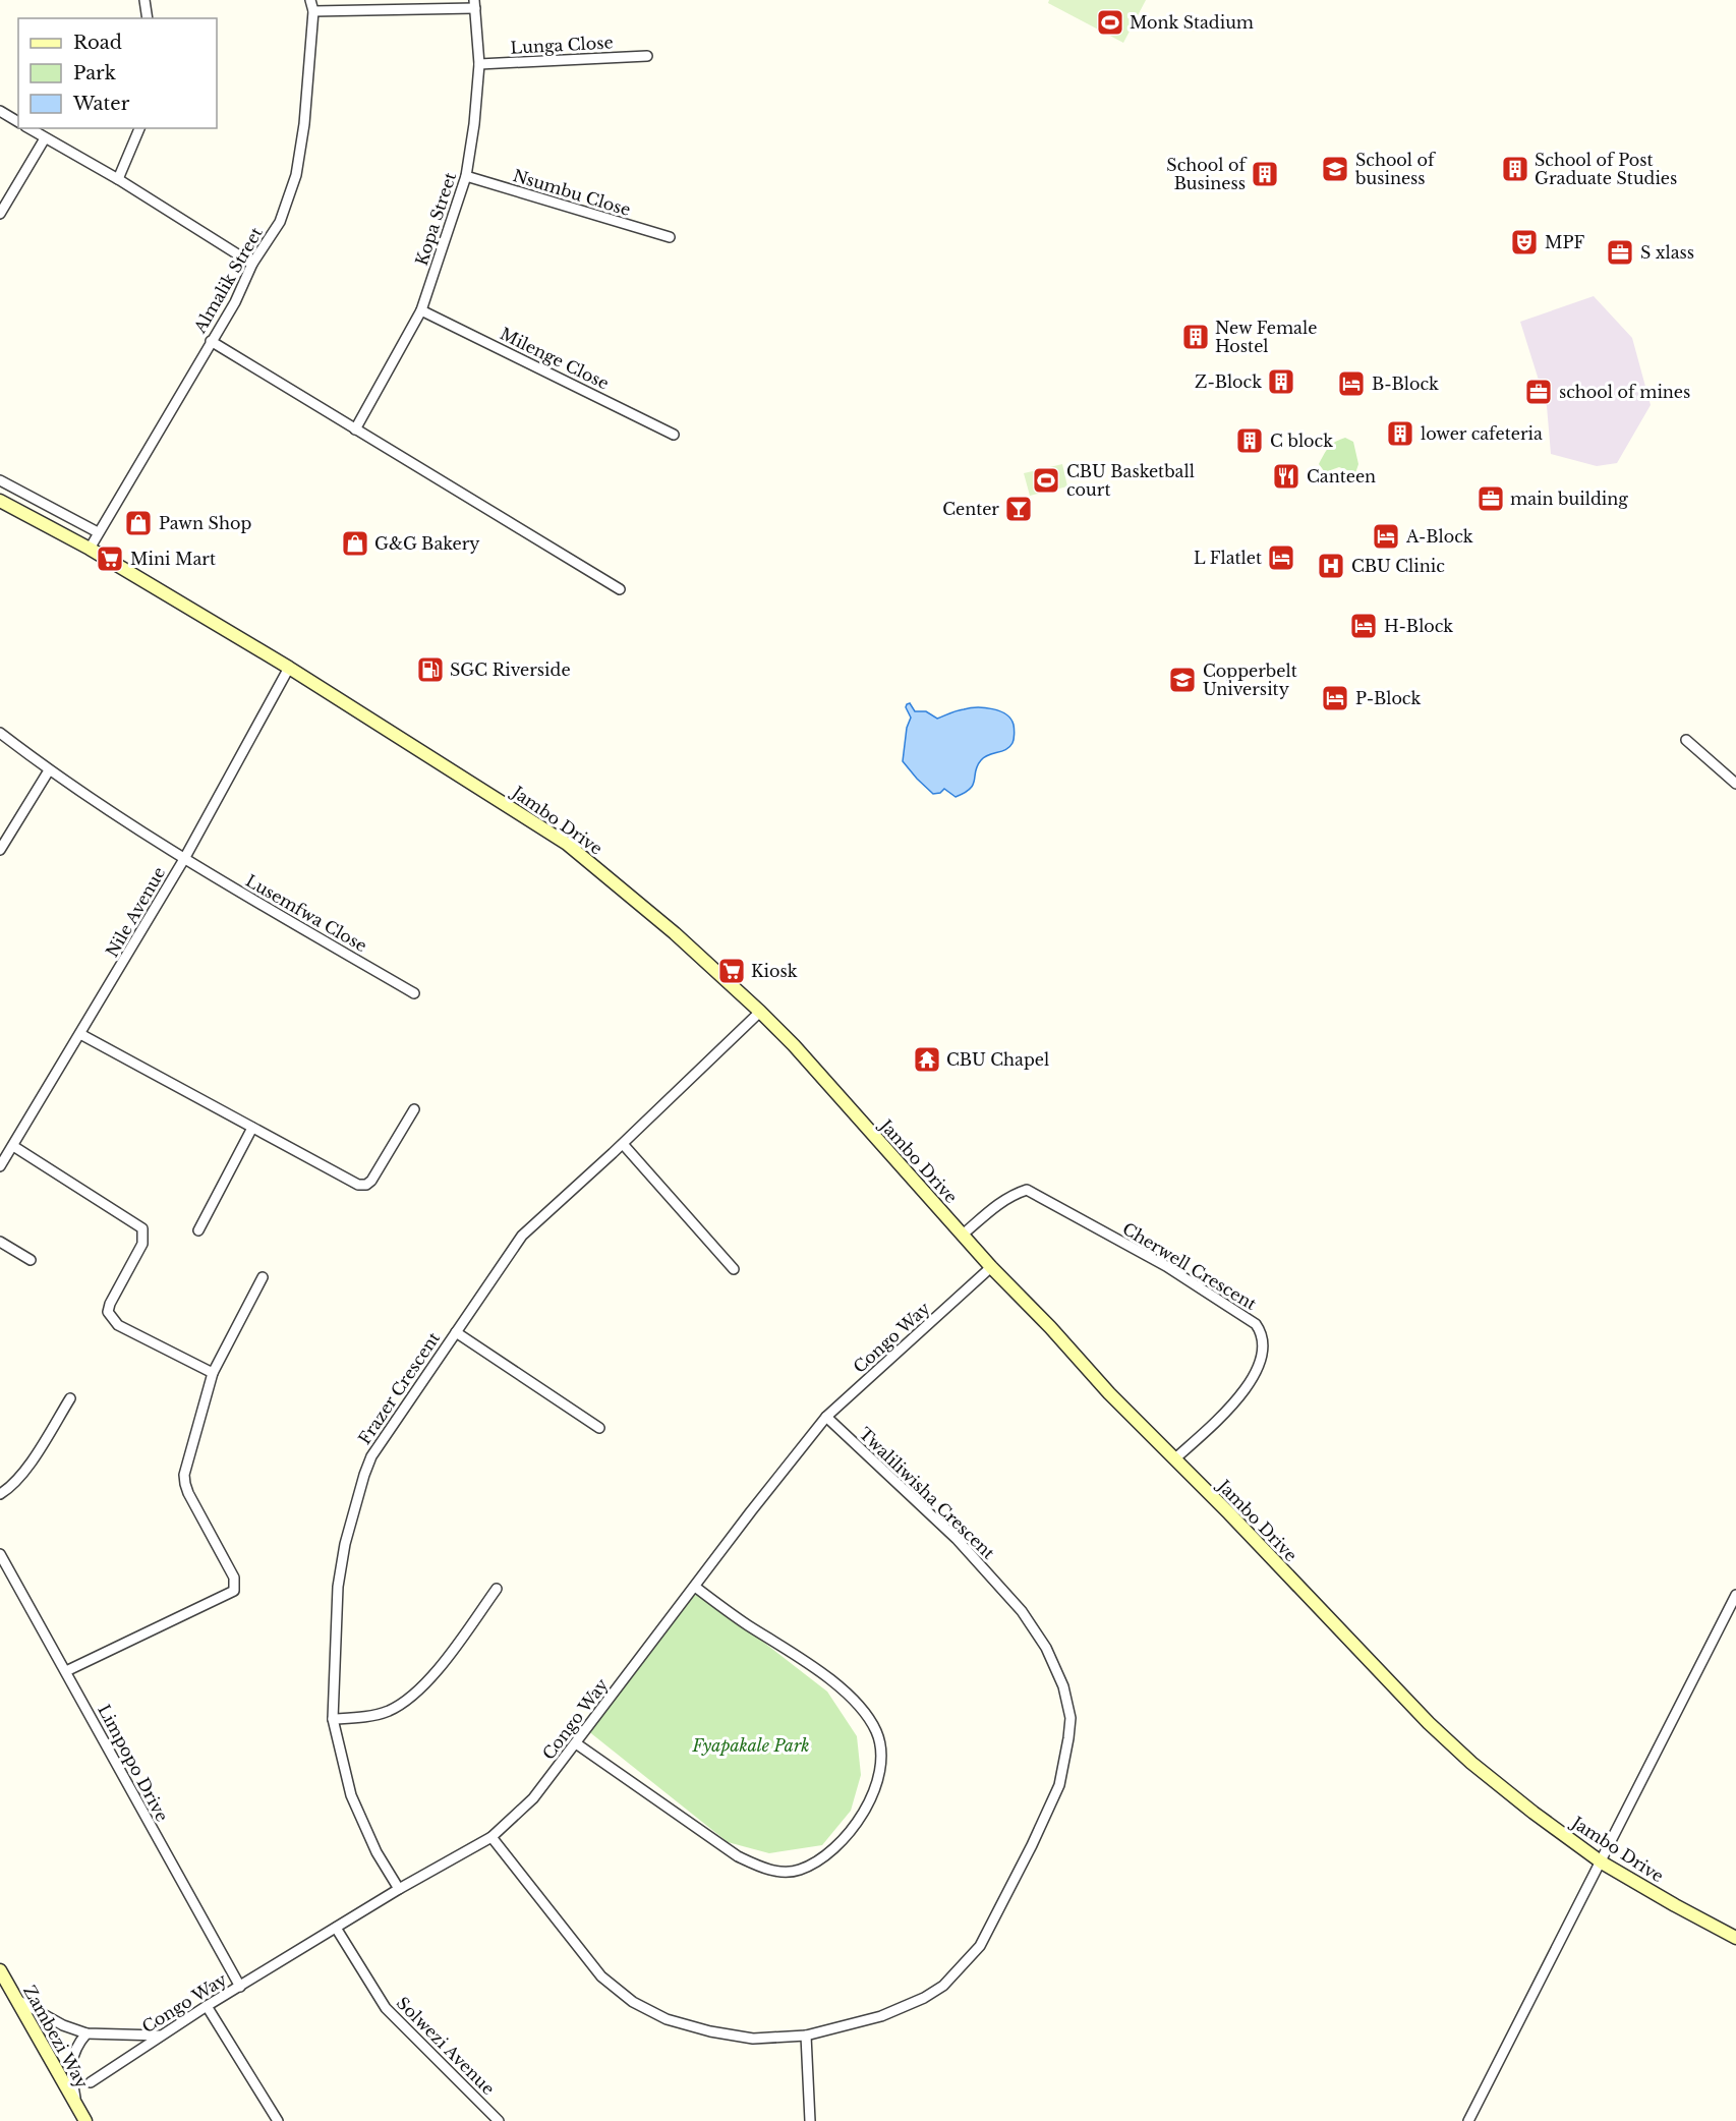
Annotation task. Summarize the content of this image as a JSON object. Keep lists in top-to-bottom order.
{
  "streets": {
    "main road": ["Jambo Drive", "Zambezi Way"],
    "street": [
      "Lunga Close",
      "Nsumbu Close",
      "Kopa Street",
      "Almalik Street",
      "Milenge Close",
      "Nile Avenue",
      "Lusemfwa Close",
      "Cherwell Crescent",
      "Congo Way",
      "Frazer Crescent",
      "Twaliliwisha Crescent",
      "Limpopo Drive",
      "Solwezi Avenue"
    ]
  },
  "crossings": [
    ["Lunga Close", "Kopa Street"],
    ["Nsumbu Close", "Kopa Street"],
    ["Kopa Street", "Milenge Close"],
    ["Almalik Street", "Jambo Drive"],
    ["Jambo Drive", "Nile Avenue"],
    ["Jambo Drive", "Cherwell Crescent"],
    ["Jambo Drive", "Congo Way"],
    ["Jambo Drive", "Frazer Crescent"],
    ["Nile Avenue", "Lusemfwa Close"],
    ["Congo Way", "Frazer Crescent"],
    ["Congo Way", "Twaliliwisha Crescent"],
    ["Congo Way", "Limpopo Drive"],
    ["Congo Way", "Solwezi Avenue"]
  ],
  "parks": ["Fyapakale Park"],
  "places": {
    "sports": ["Monk Stadium", "CBU Basketball court"],
    "school or university": ["School of business", "Copperbelt University"],
    "building": [
      "School of Post Graduate Studies",
      "School of Business",
      "New Female Hostel",
      "Z-Block",
      "lower cafeteria",
      "C block"
    ],
    "theatre": ["MPF"],
    "office": ["S xlass", "school of mines", "main building"],
    "hotel": [
      "B-Block",
      "A-Block",
      "L Flatlet",
      "H-Block",
      "P-Block"
    ],
    "restaurant": ["Canteen"],
    "bar": ["Center"],
    "shop": ["Pawn Shop", "G&G Bakery"],
    "supermarket": ["Mini Mart", "Kiosk"],
    "hospital": ["CBU Clinic"],
    "fuel station": ["SGC Riverside"],
    "temple": ["CBU Chapel"]
  },
  "legend": ["Road", "Park", "Water"]
}
